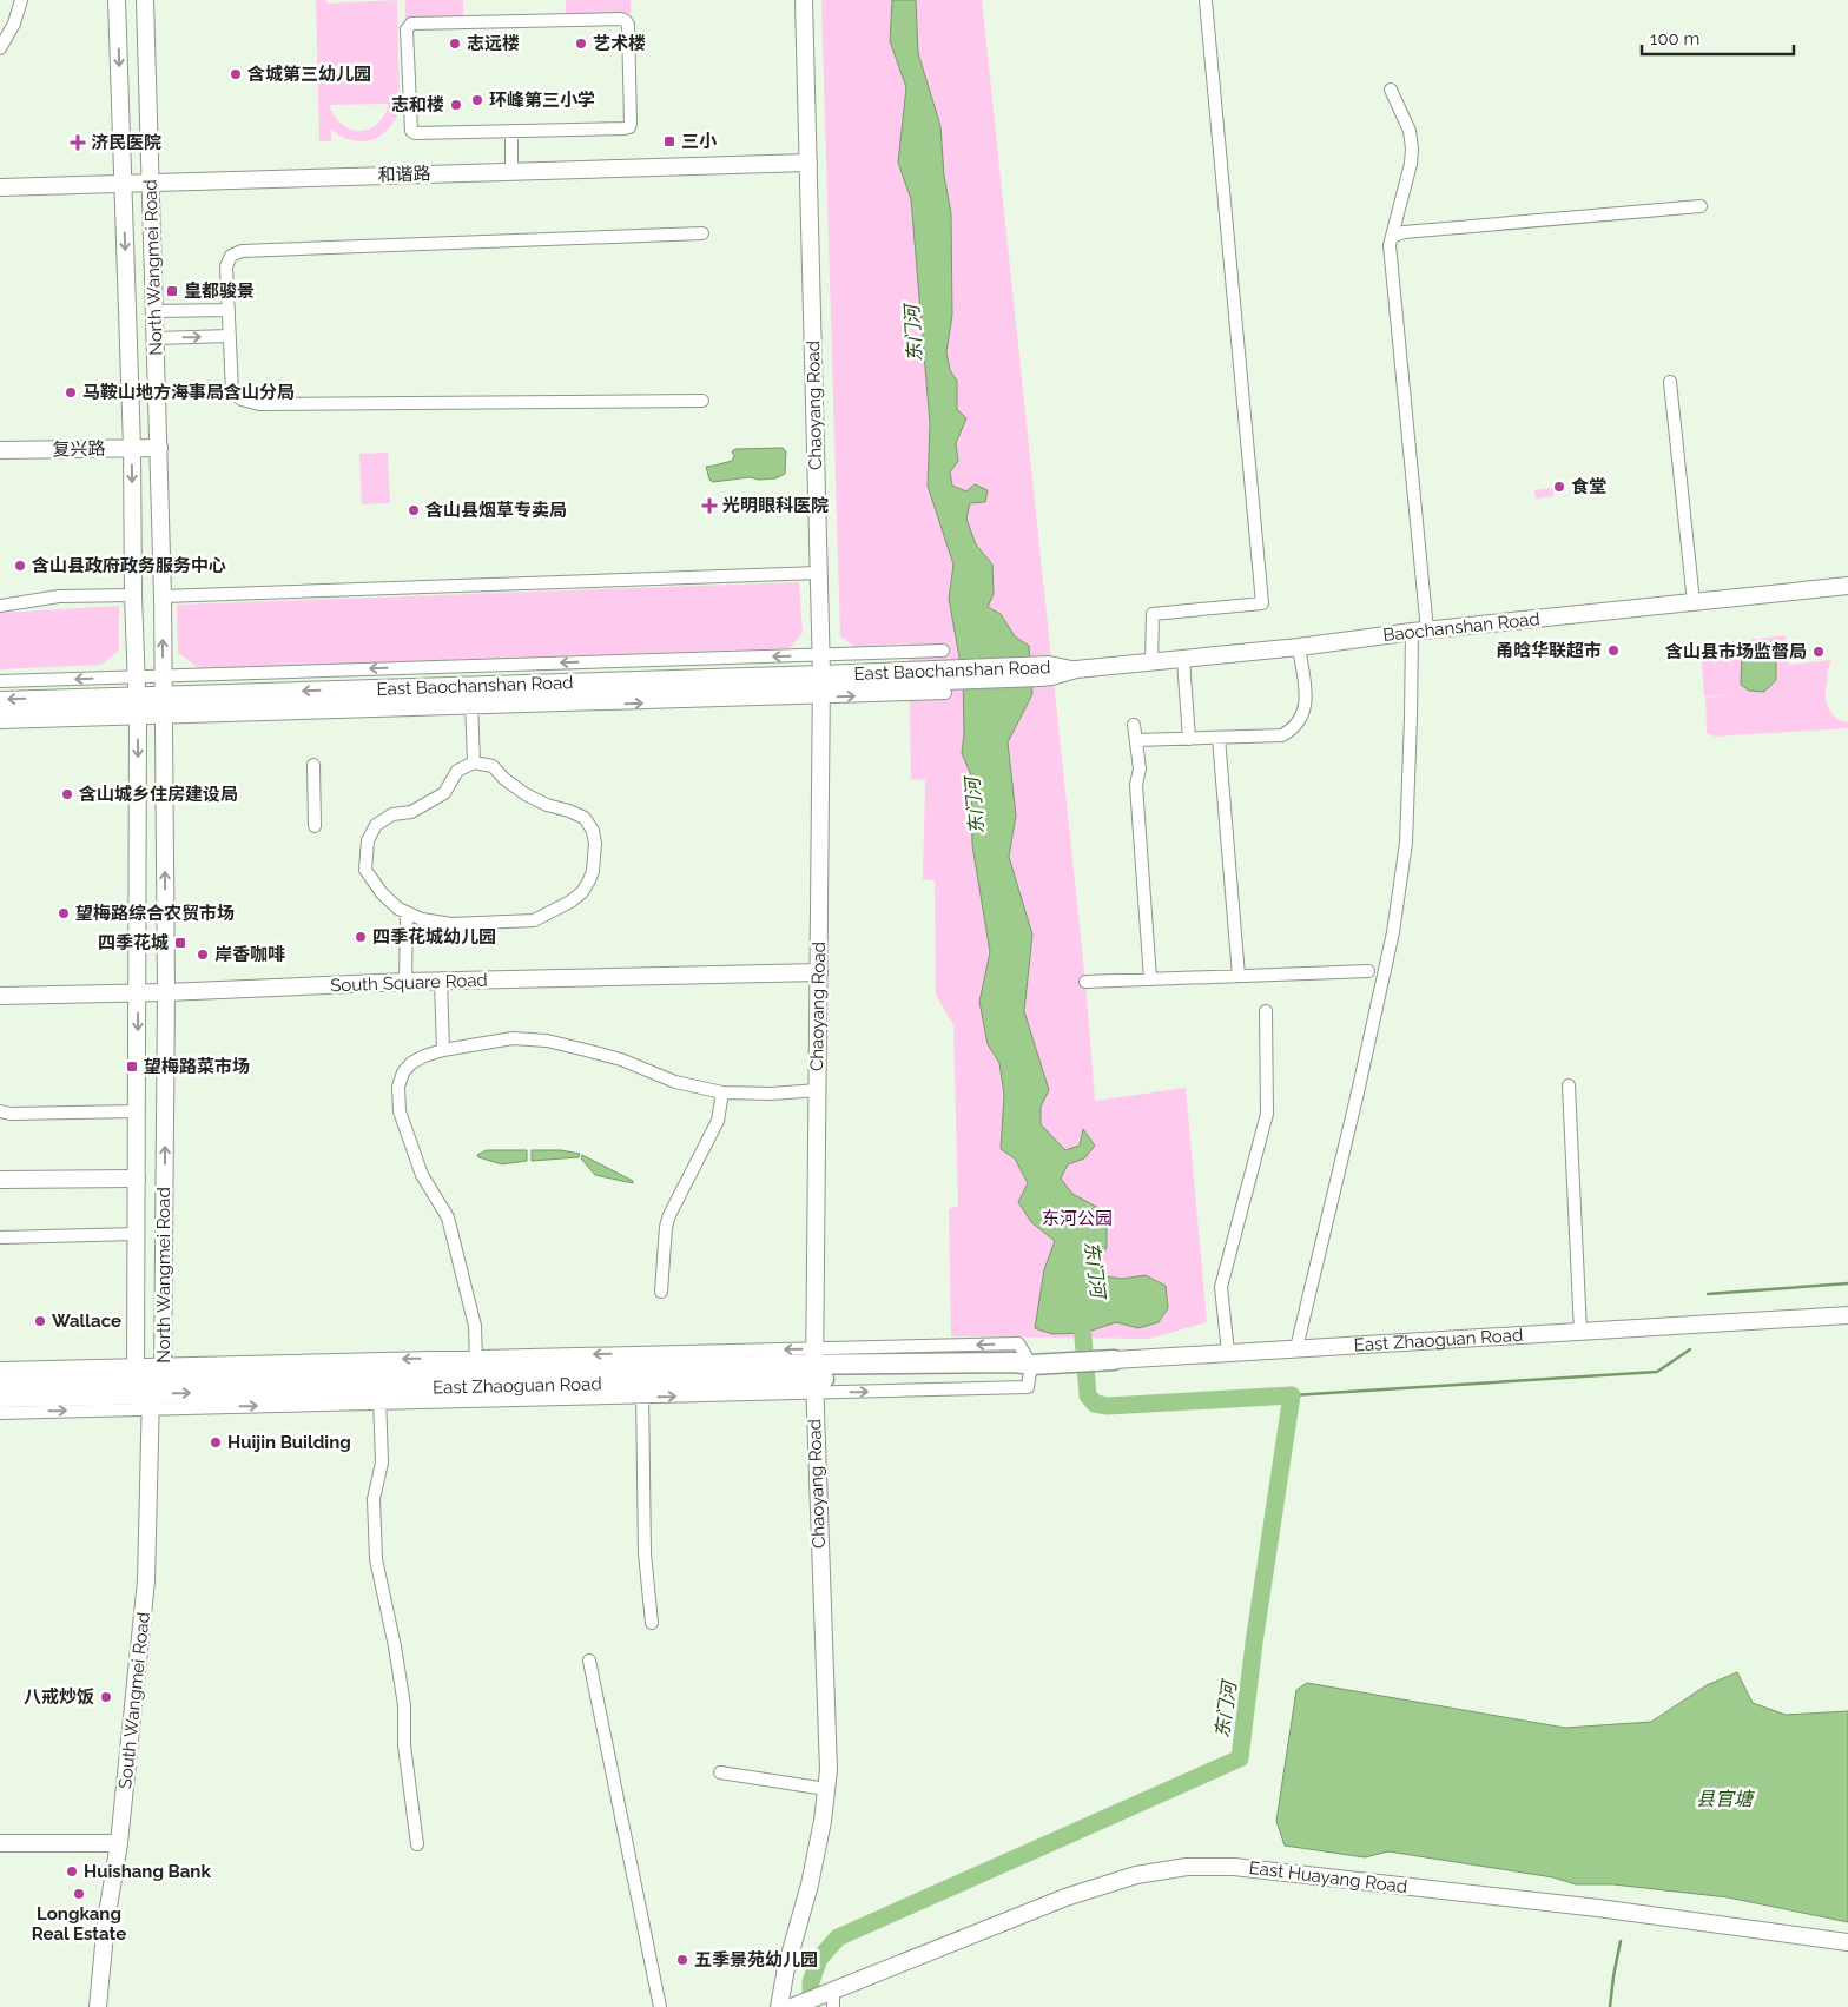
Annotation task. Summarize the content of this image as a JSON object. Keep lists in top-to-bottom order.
{
  "streets": {
    "main road": [
      "和谐路",
      "North Wangmei Road",
      "Chaoyang Road",
      "复兴路",
      "Baochanshan Road",
      "East Baochanshan Road",
      "South Square Road",
      "East Zhaoguan Road",
      "South Wangmei Road",
      "East Huayang Road"
    ]
  },
  "crossings": [
    ["和谐路", "North Wangmei Road"],
    ["和谐路", "Chaoyang Road"],
    ["North Wangmei Road", "复兴路"],
    ["North Wangmei Road", "East Baochanshan Road"],
    ["North Wangmei Road", "South Square Road"],
    ["North Wangmei Road", "East Zhaoguan Road"],
    ["North Wangmei Road", "South Wangmei Road"],
    ["Chaoyang Road", "East Baochanshan Road"],
    ["Chaoyang Road", "South Square Road"],
    ["Chaoyang Road", "East Zhaoguan Road"],
    ["Baochanshan Road", "East Baochanshan Road"],
    ["East Zhaoguan Road", "South Wangmei Road"]
  ],
  "water": ["东门河", "县官塘"],
  "parks": ["东河公园"],
  "places": {
    "other": [
      "志远楼",
      "艺术楼",
      "含城第三幼儿园",
      "环峰第三小学",
      "志和楼",
      "马鞍山地方海事局含山分局",
      "食堂",
      "含山县烟草专卖局",
      "含山县政府政务服务中心",
      "甬晗华联超市",
      "含山县市场监督局",
      "含山城乡住房建设局",
      "望梅路综合农贸市场",
      "四季花城幼儿园",
      "岸香咖啡",
      "Wallace",
      "Huijin Building",
      "八戒炒饭",
      "Huishang Bank",
      "Longkang Real Estate",
      "五季景苑幼儿园"
    ],
    "transit": [
      "三小",
      "皇都骏景",
      "四季花城",
      "望梅路菜市场"
    ],
    "health": ["济民医院", "光明眼科医院"]
  },
  "scale_bar": "100 m"
}
